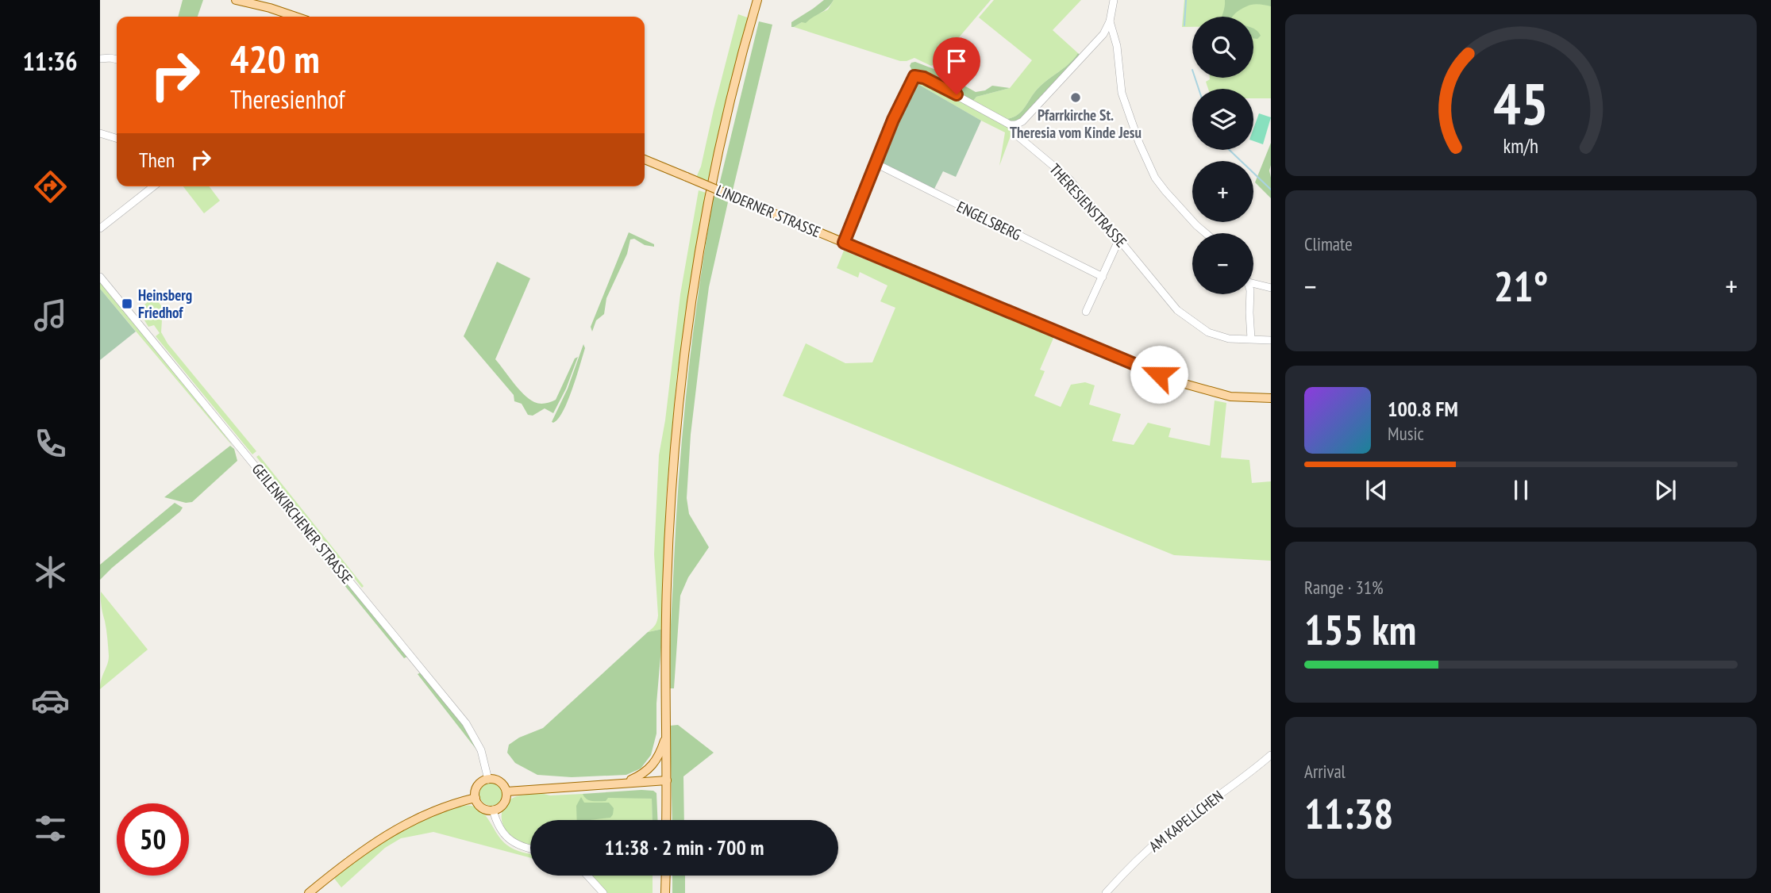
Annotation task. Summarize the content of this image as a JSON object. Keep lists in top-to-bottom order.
{
  "streets": {
    "main road": ["LINDERNER STRASSE"],
    "street": [
      "THERESIENSTRASSE",
      "ENGELSBERG",
      "GEILENKIRCHENER STRASSE",
      "AM KAPELLCHEN"
    ]
  },
  "places": {
    "other": ["Pfarrkirche St. Theresia vom Kinde Jesu"],
    "transit": ["Heinsberg Friedhof"]
  },
  "page": {
    "tabs": "11:36",
    "map_buttons": ["+", "−"],
    "turn": ["420 m", "Theresienhof"],
    "then": "Then",
    "tile": [
      "Climate",
      ["Range · 31%", "155 km"],
      ["Arrival", "11:38"]
    ],
    "heat": ["−", "21°", "+"],
    "song": ["100.8 FM", "Music"],
    "limit": "50",
    "trip": "11:38 · 2 min · 700 m",
    "gauge": ["45", "km/h"]
  }
}
